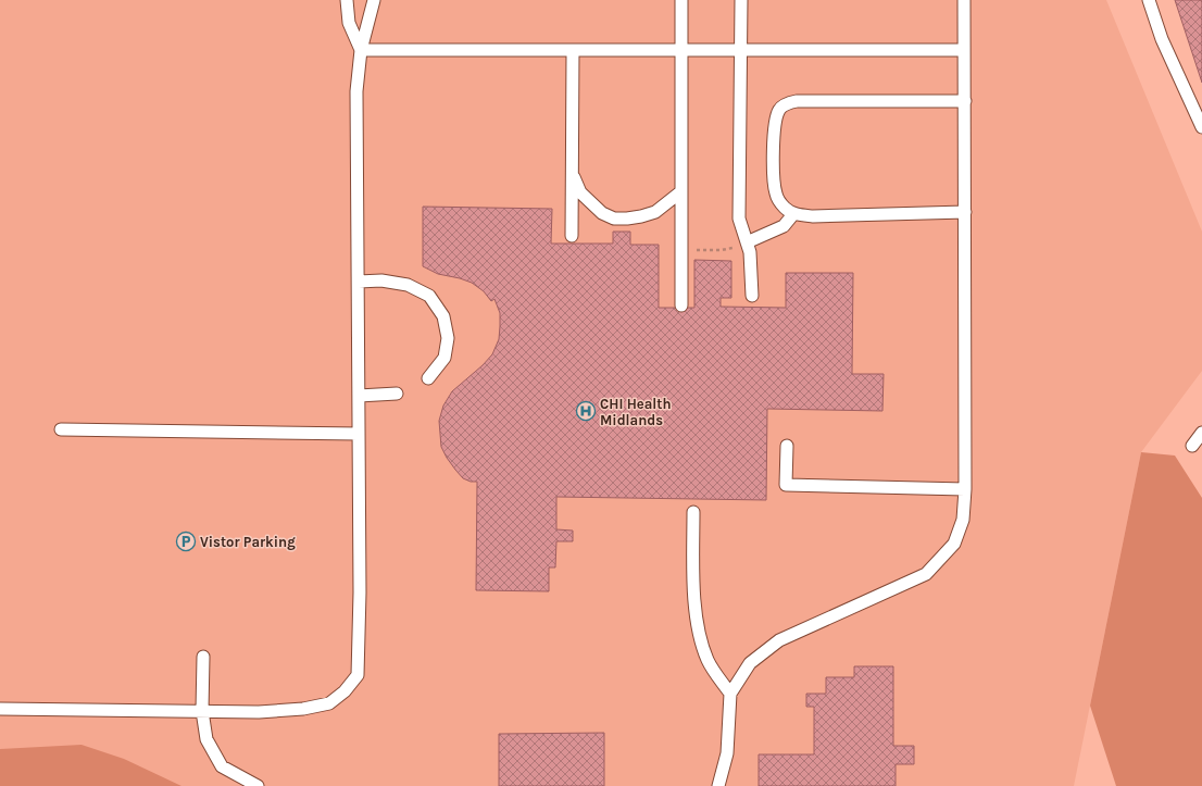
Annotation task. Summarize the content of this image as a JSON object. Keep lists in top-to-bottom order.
{
  "places": {
    "hospital": ["CHI Health Midlands"],
    "parking": ["Vistor Parking"]
  }
}
